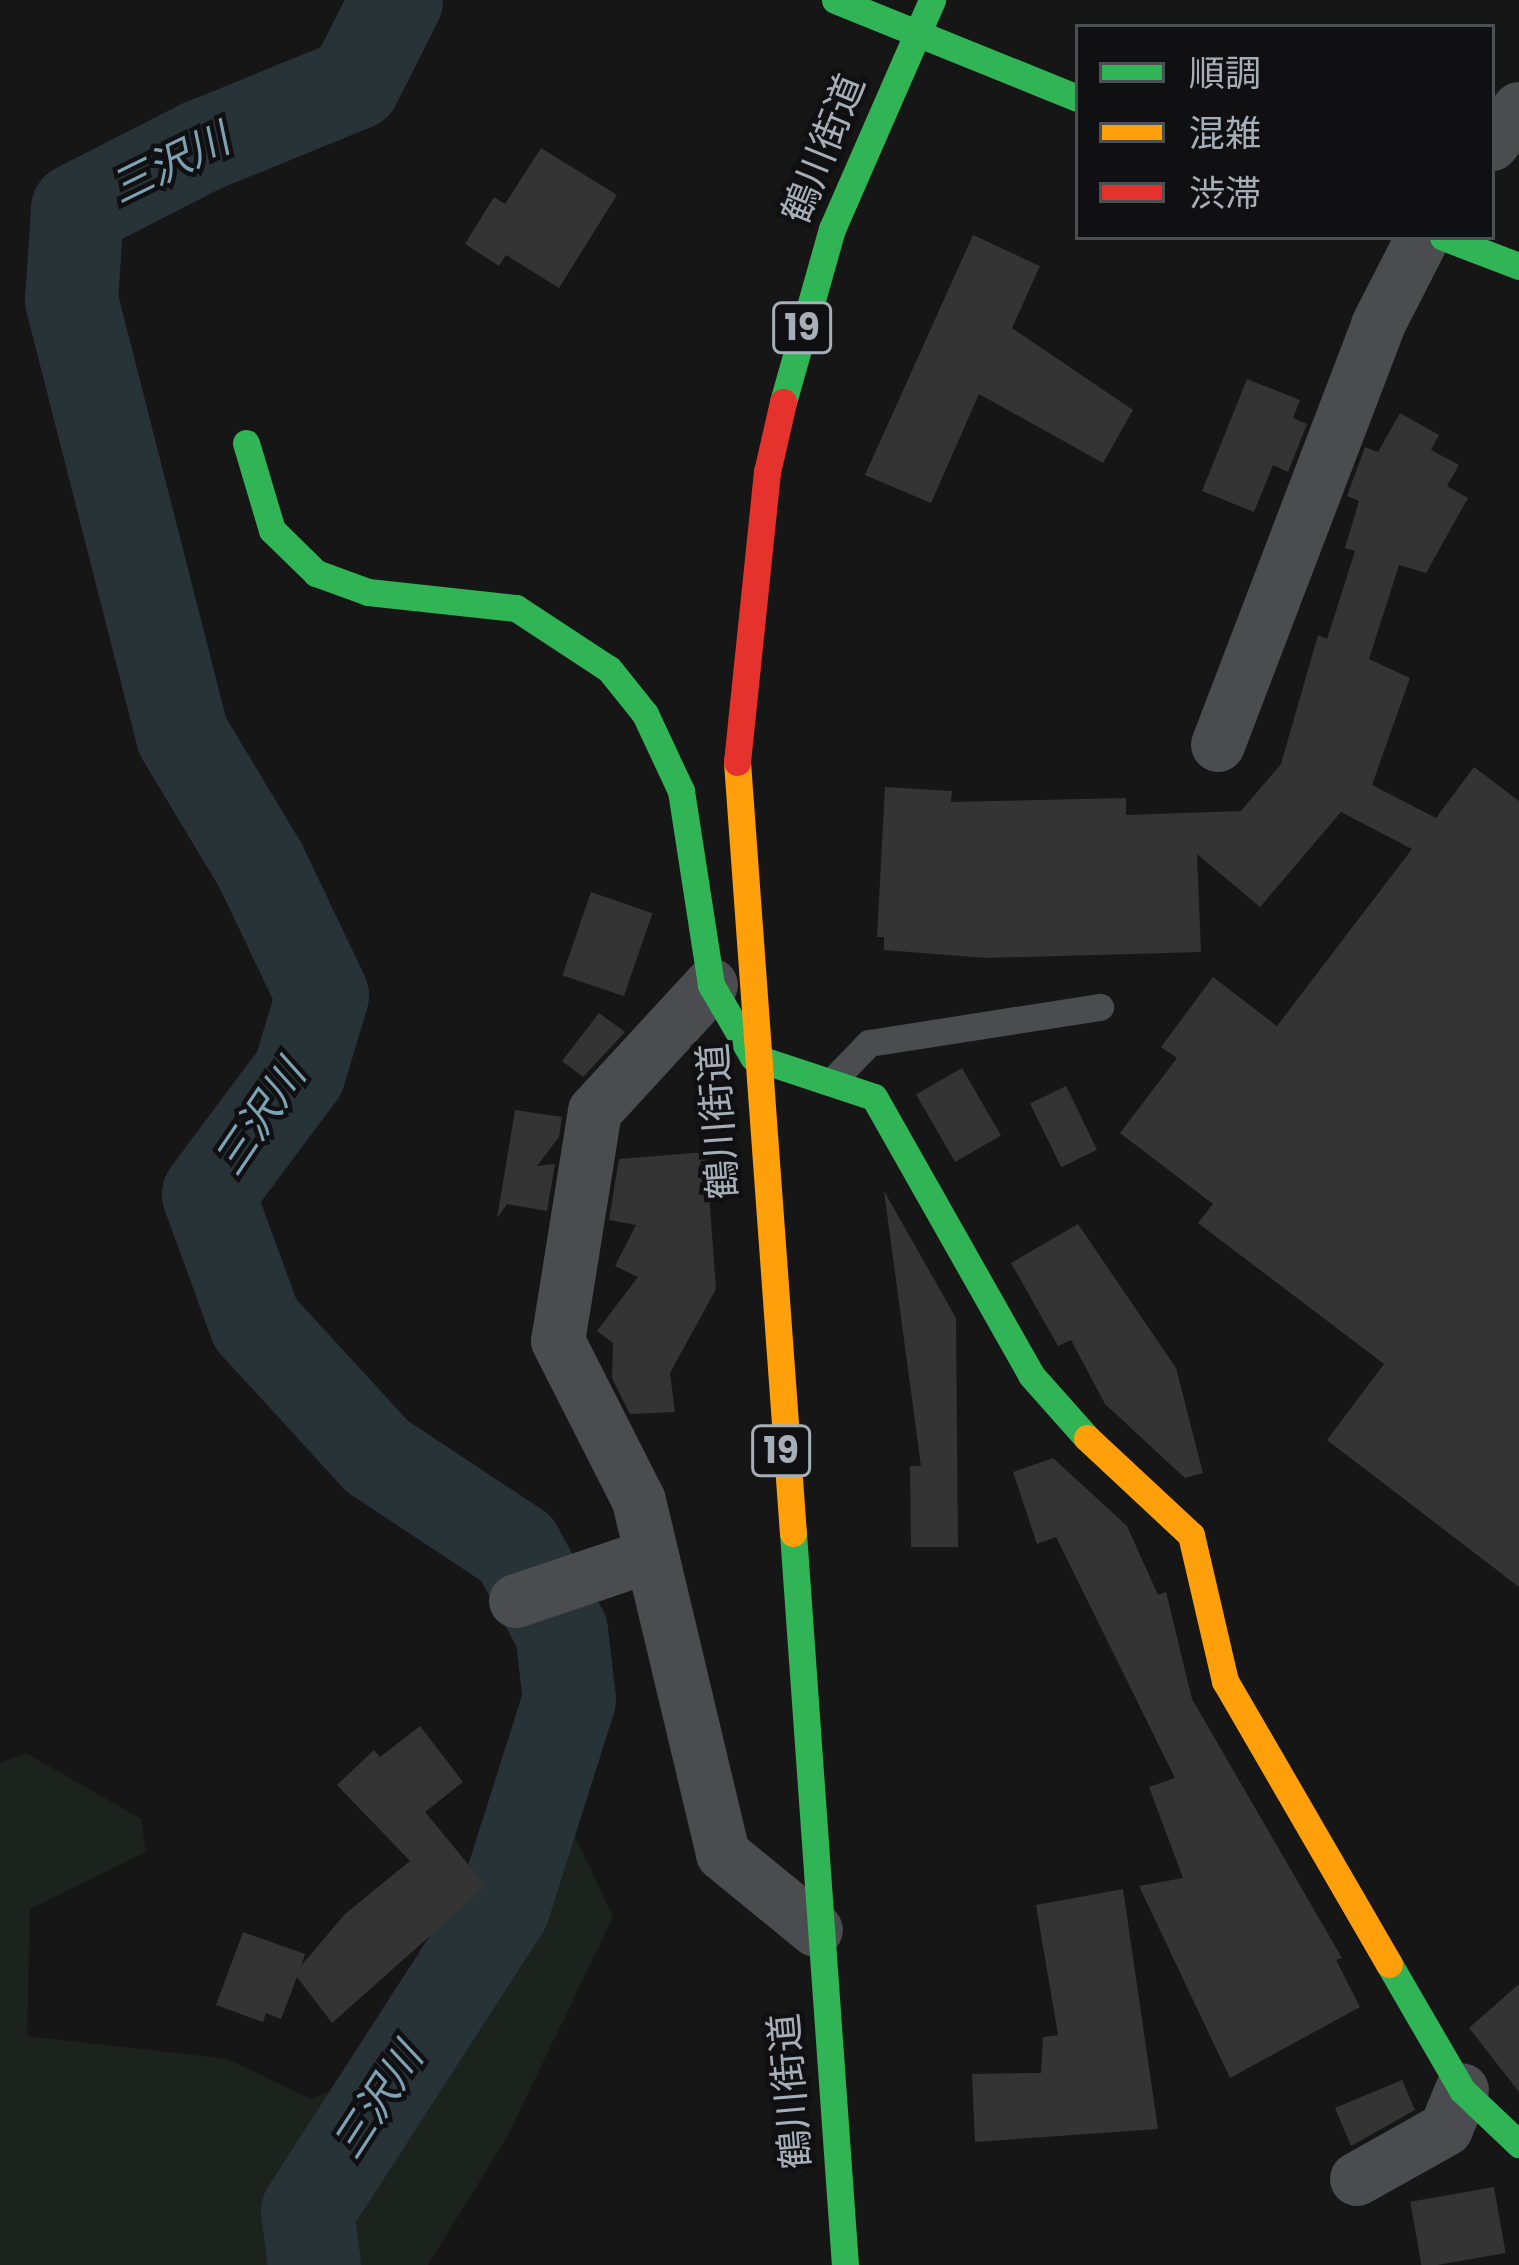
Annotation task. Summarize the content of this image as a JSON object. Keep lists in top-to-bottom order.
{
  "streets": {
    "main road": ["鶴川街道", "19"]
  },
  "water": ["三沢川"],
  "legend": ["順調", "混雑", "渋滞"]
}
